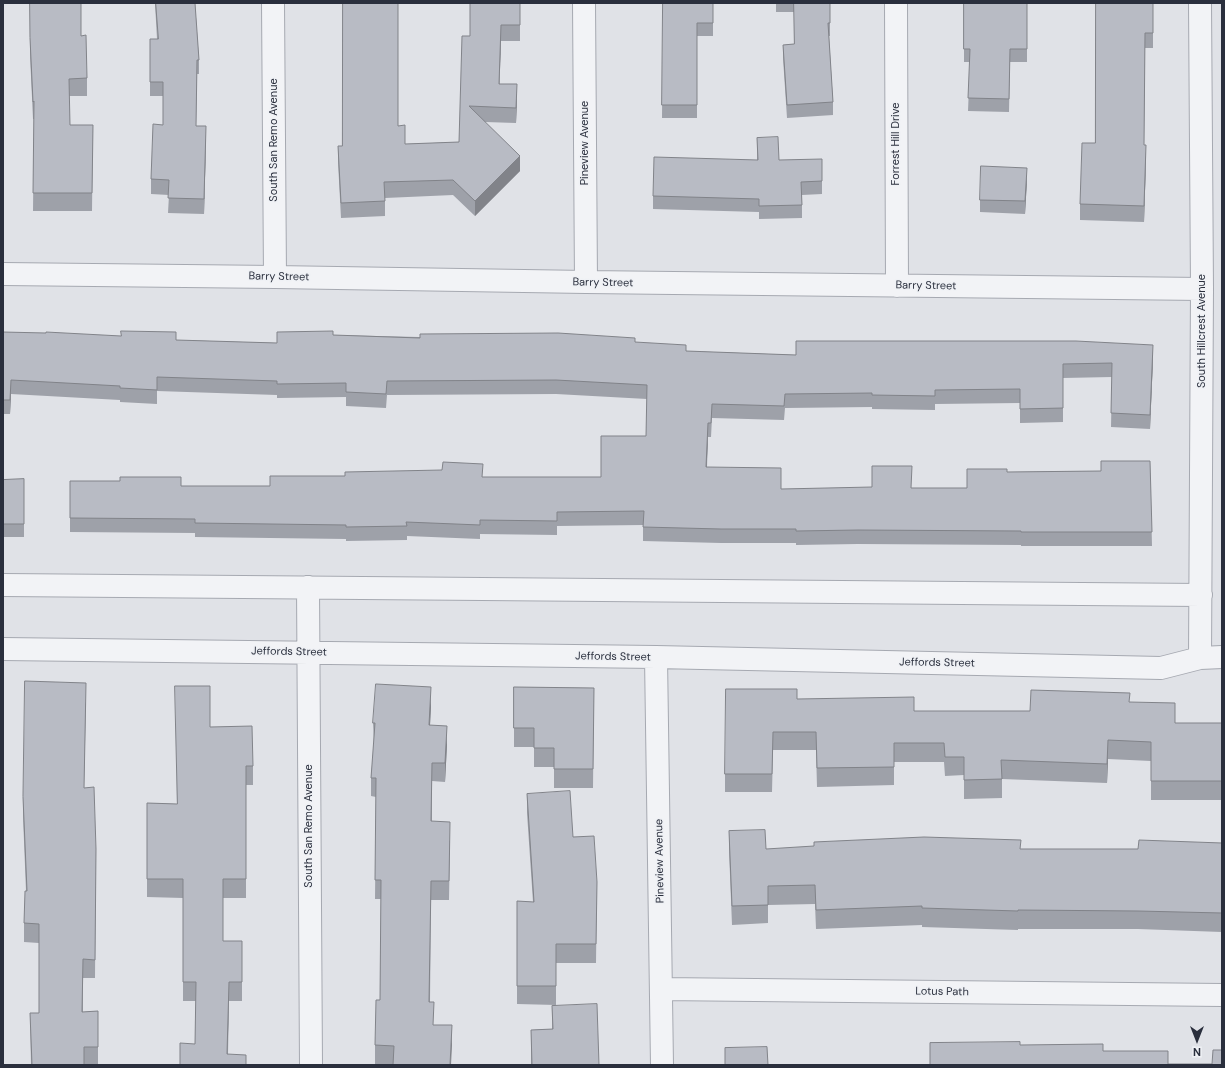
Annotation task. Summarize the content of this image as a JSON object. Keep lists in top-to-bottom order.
{
  "streets": {
    "street": [
      "South San Remo Avenue",
      "Pineview Avenue",
      "Forrest Hill Drive",
      "Barry Street",
      "South Hillcrest Avenue",
      "Jeffords Street",
      "Lotus Path"
    ]
  },
  "crossings": [
    ["South San Remo Avenue", "Barry Street"],
    ["South San Remo Avenue", "Jeffords Street"],
    ["Pineview Avenue", "Barry Street"],
    ["Pineview Avenue", "Jeffords Street"],
    ["Pineview Avenue", "Lotus Path"],
    ["Forrest Hill Drive", "Barry Street"],
    ["Barry Street", "South Hillcrest Avenue"],
    ["South Hillcrest Avenue", "Jeffords Street"]
  ],
  "north": "bottom"
}
